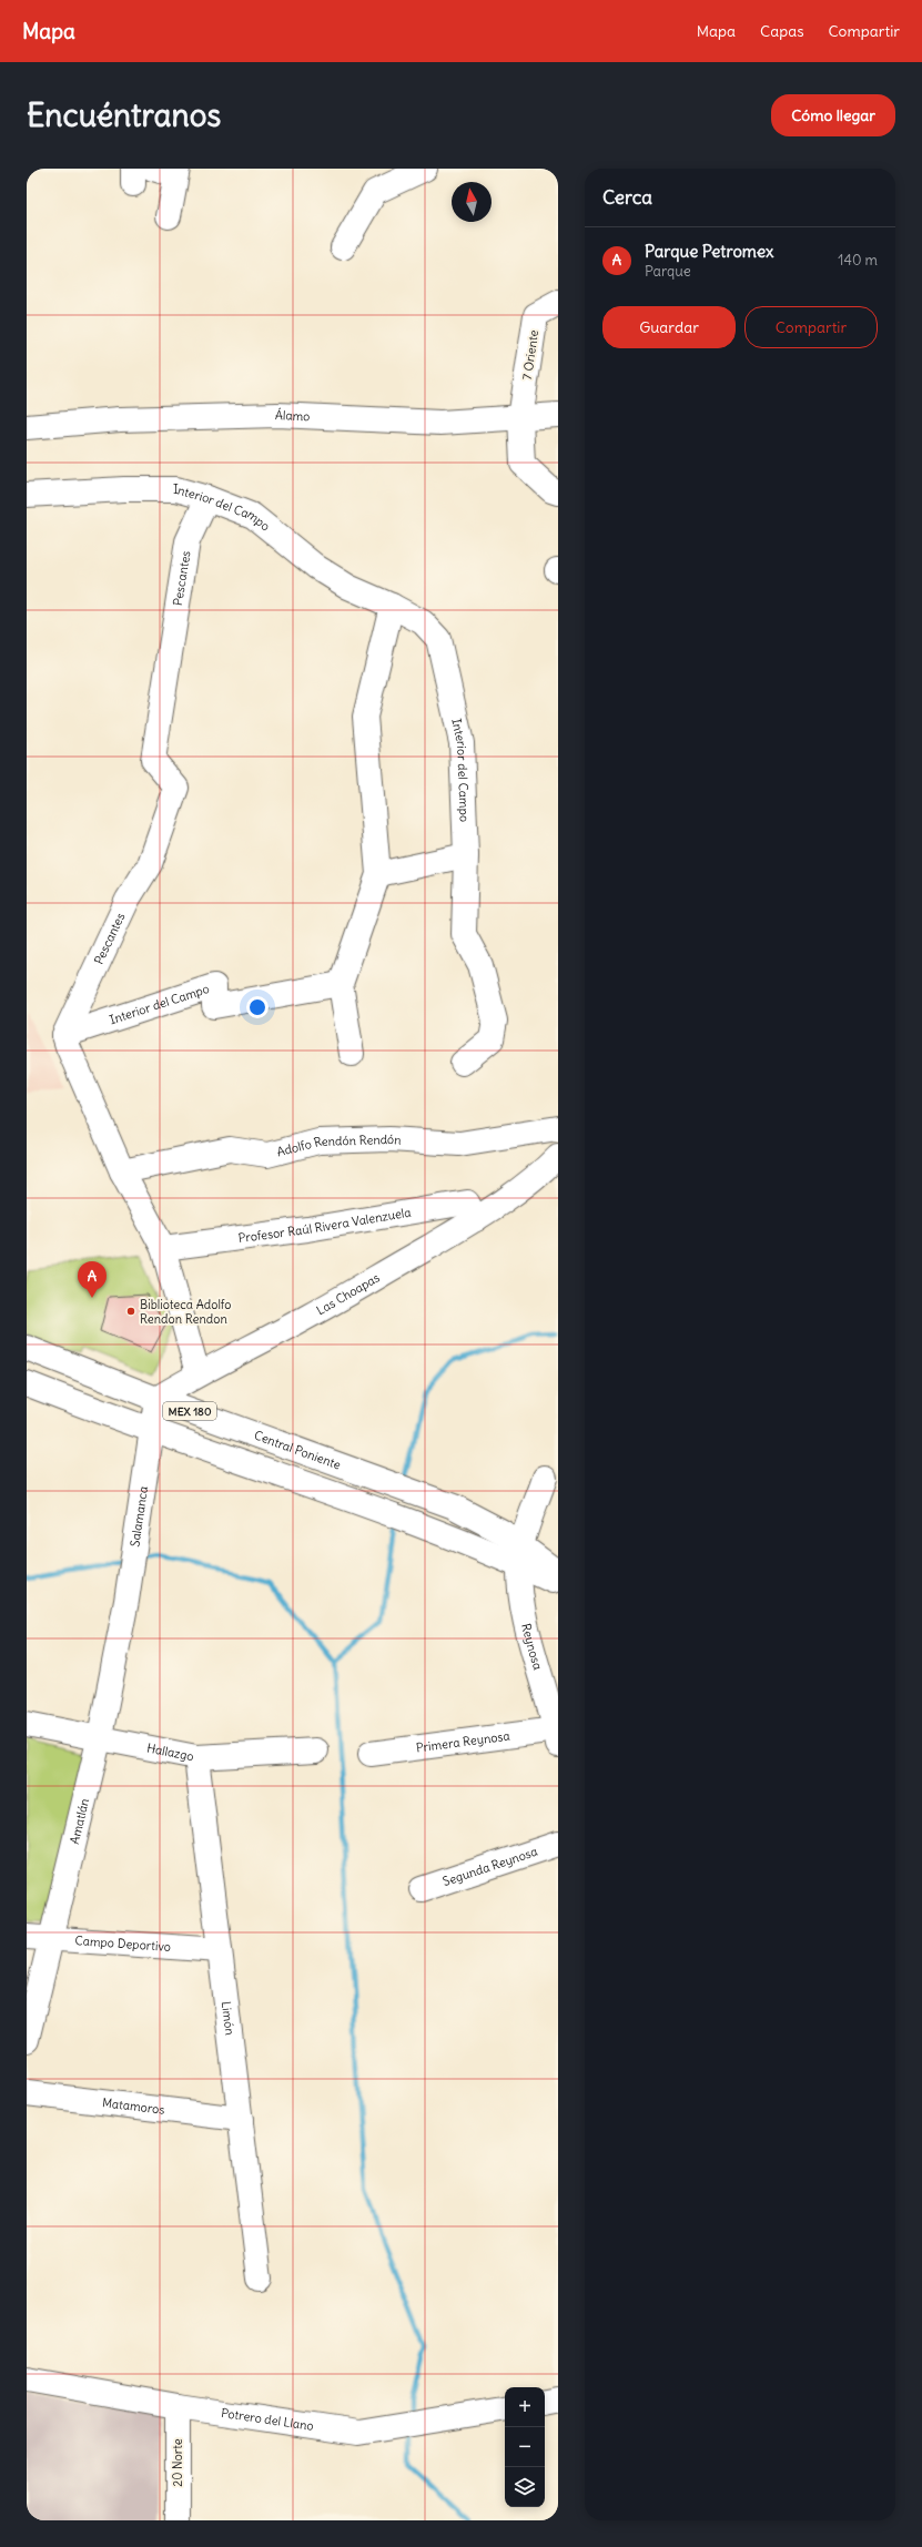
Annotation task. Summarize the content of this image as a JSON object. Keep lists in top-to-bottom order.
{
  "streets": {
    "street": [
      "7 Oriente",
      "Álamo",
      "Interior del Campo",
      "Pescantes",
      "Adolfo Rendón Rendón",
      "Profesor Raúl Rivera Valenzuela",
      "Las Choapas",
      "MEX 180",
      "Central Poniente",
      "Salamanca",
      "Reynosa",
      "Primera Reynosa",
      "Hallazgo",
      "Amatlán",
      "Segunda Reynosa",
      "Campo Deportivo",
      "Limón",
      "Matamoros",
      "Potrero del Llano",
      "20 Norte"
    ]
  },
  "crossings": [
    ["7 Oriente", "Álamo"],
    ["Interior del Campo", "Pescantes"],
    ["Profesor Raúl Rivera Valenzuela", "Las Choapas"],
    ["Las Choapas", "Central Poniente"],
    ["Central Poniente", "Salamanca"],
    ["Central Poniente", "Reynosa"],
    ["Salamanca", "Amatlán"],
    ["Reynosa", "Primera Reynosa"],
    ["Hallazgo", "Amatlán"],
    ["Hallazgo", "Limón"],
    ["Amatlán", "Campo Deportivo"],
    ["Campo Deportivo", "Limón"],
    ["Limón", "Matamoros"],
    ["Potrero del Llano", "20 Norte"]
  ],
  "places": ["Biblioteca Adolfo Rendon Rendon"],
  "north": "top",
  "page": {
    "header": "Mapa",
    "nav": ["Mapa", "Capas", "Compartir"],
    "buttons": [
      "Cómo llegar",
      ["Guardar", "Compartir"]
    ],
    "title": "Encuéntranos",
    "heading": "Cerca",
    "list": [
      {
        "mark": "A",
        "name": "Parque Petromex",
        "note": "Parque",
        "value": "140 m"
      }
    ],
    "pins": "A",
    "map_buttons": ["+", "−"]
  }
}
